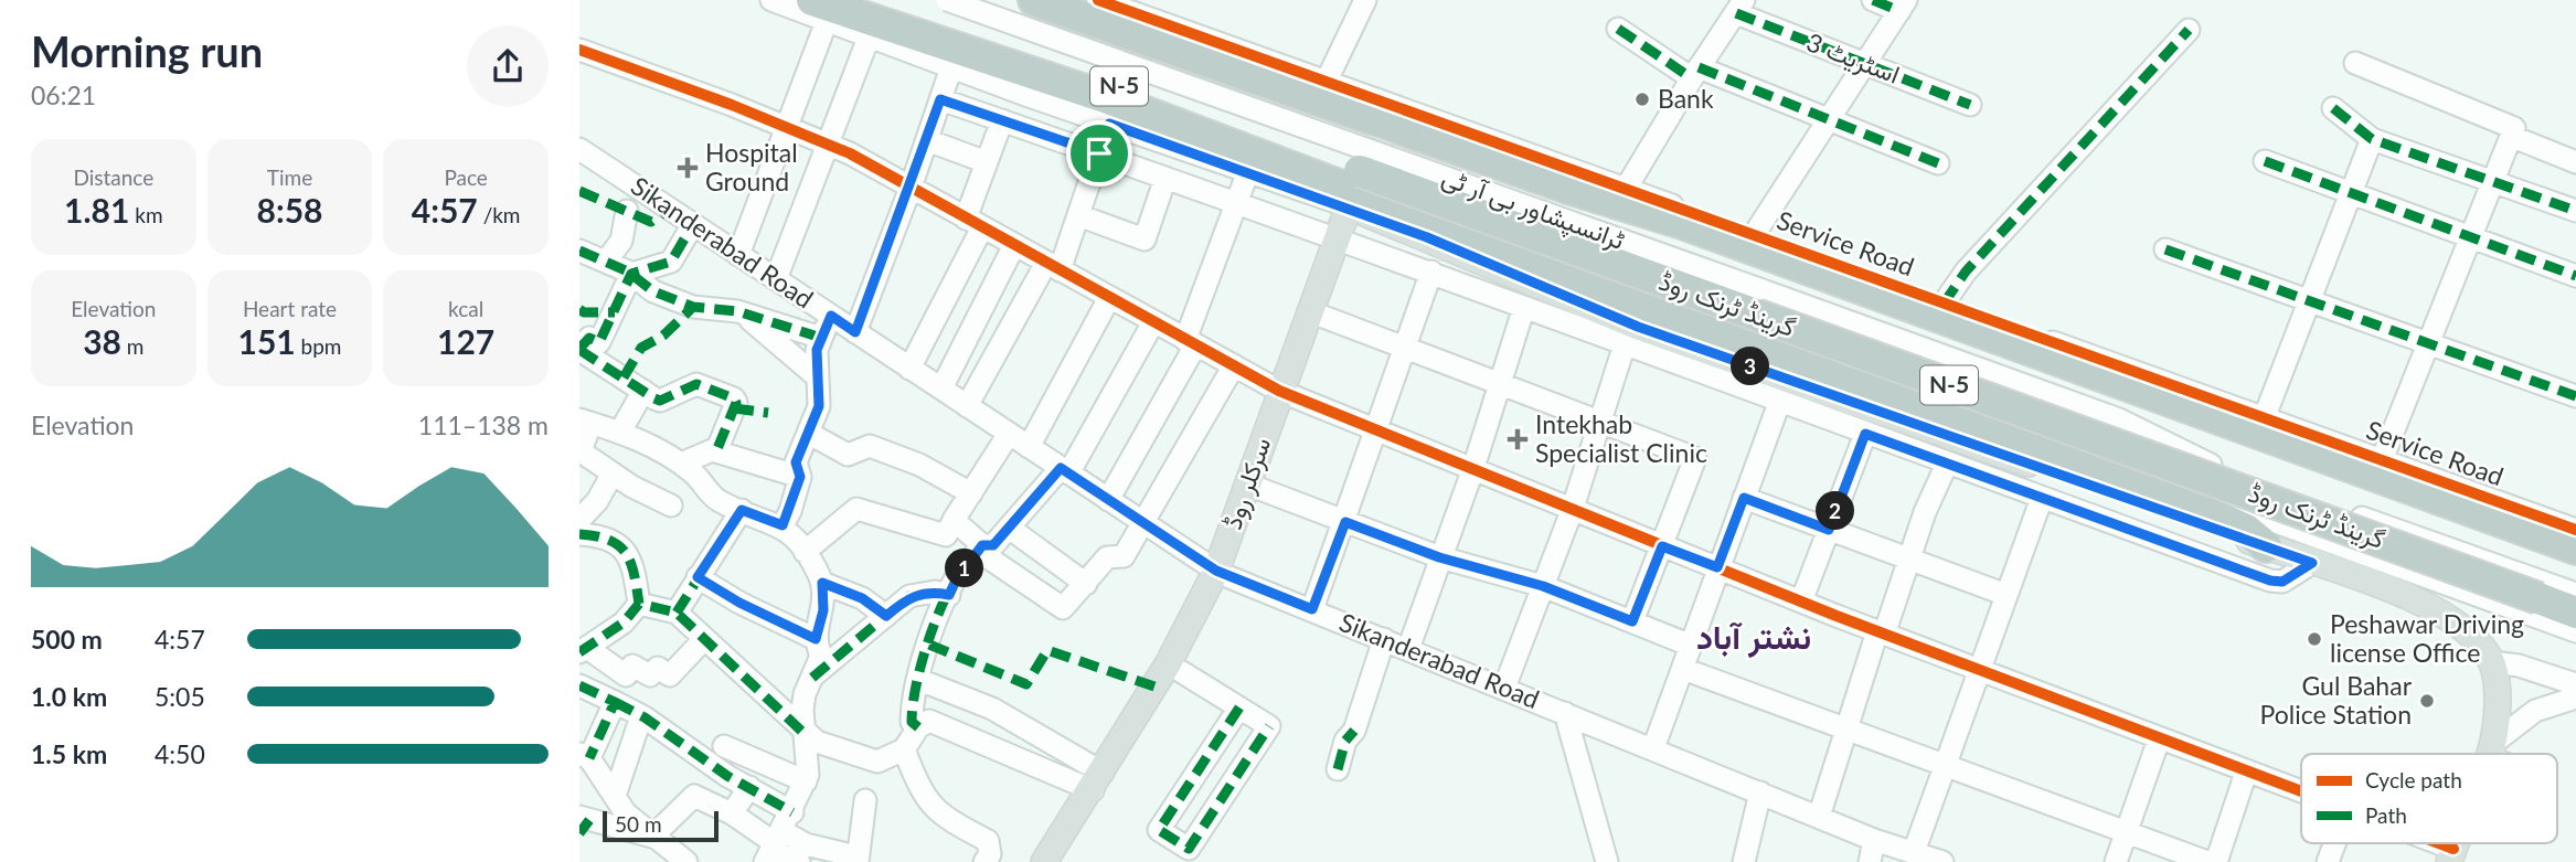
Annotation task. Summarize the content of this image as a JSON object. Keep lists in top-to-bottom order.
{
  "streets": {
    "highway": ["N-5", "گرینڈ ٹرنک روڈ"],
    "main road": ["سرکلر روڈ"],
    "street": [
      "اسٹریٹ 3",
      "ٹرانسپشاور بی آر ٹی",
      "Sikanderabad Road",
      "Service Road"
    ]
  },
  "crossings": [
    ["N-5", "Service Road"],
    ["N-5", "سرکلر روڈ"],
    ["Sikanderabad Road", "سرکلر روڈ"]
  ],
  "districts": ["نشتر آباد"],
  "places": {
    "other": ["Bank", "Peshawar Driving license Office", "Gul Bahar Police Station"],
    "health": ["Hospital Ground", "Intekhab Specialist Clinic"]
  },
  "legend": ["Cycle path", "Path"],
  "scale_bar": "50 m",
  "page": {
    "heading": ["Morning run", "06:21"],
    "stats": [
      ["Distance", "1.81 km"],
      ["Time", "8:58"],
      ["Pace", "4:57 /km"],
      ["Elevation", "38 m"],
      ["Heart rate", "151 bpm"],
      ["kcal", "127"]
    ],
    "pins": ["3", "2", "1"],
    "chart": ["Elevation", "111–138 m"],
    "list": [
      {
        "name": "500 m",
        "note": "4:57"
      },
      {
        "name": "1.0 km",
        "note": "5:05"
      },
      {
        "name": "1.5 km",
        "note": "4:50"
      }
    ],
    "scale": "50 m"
  }
}
